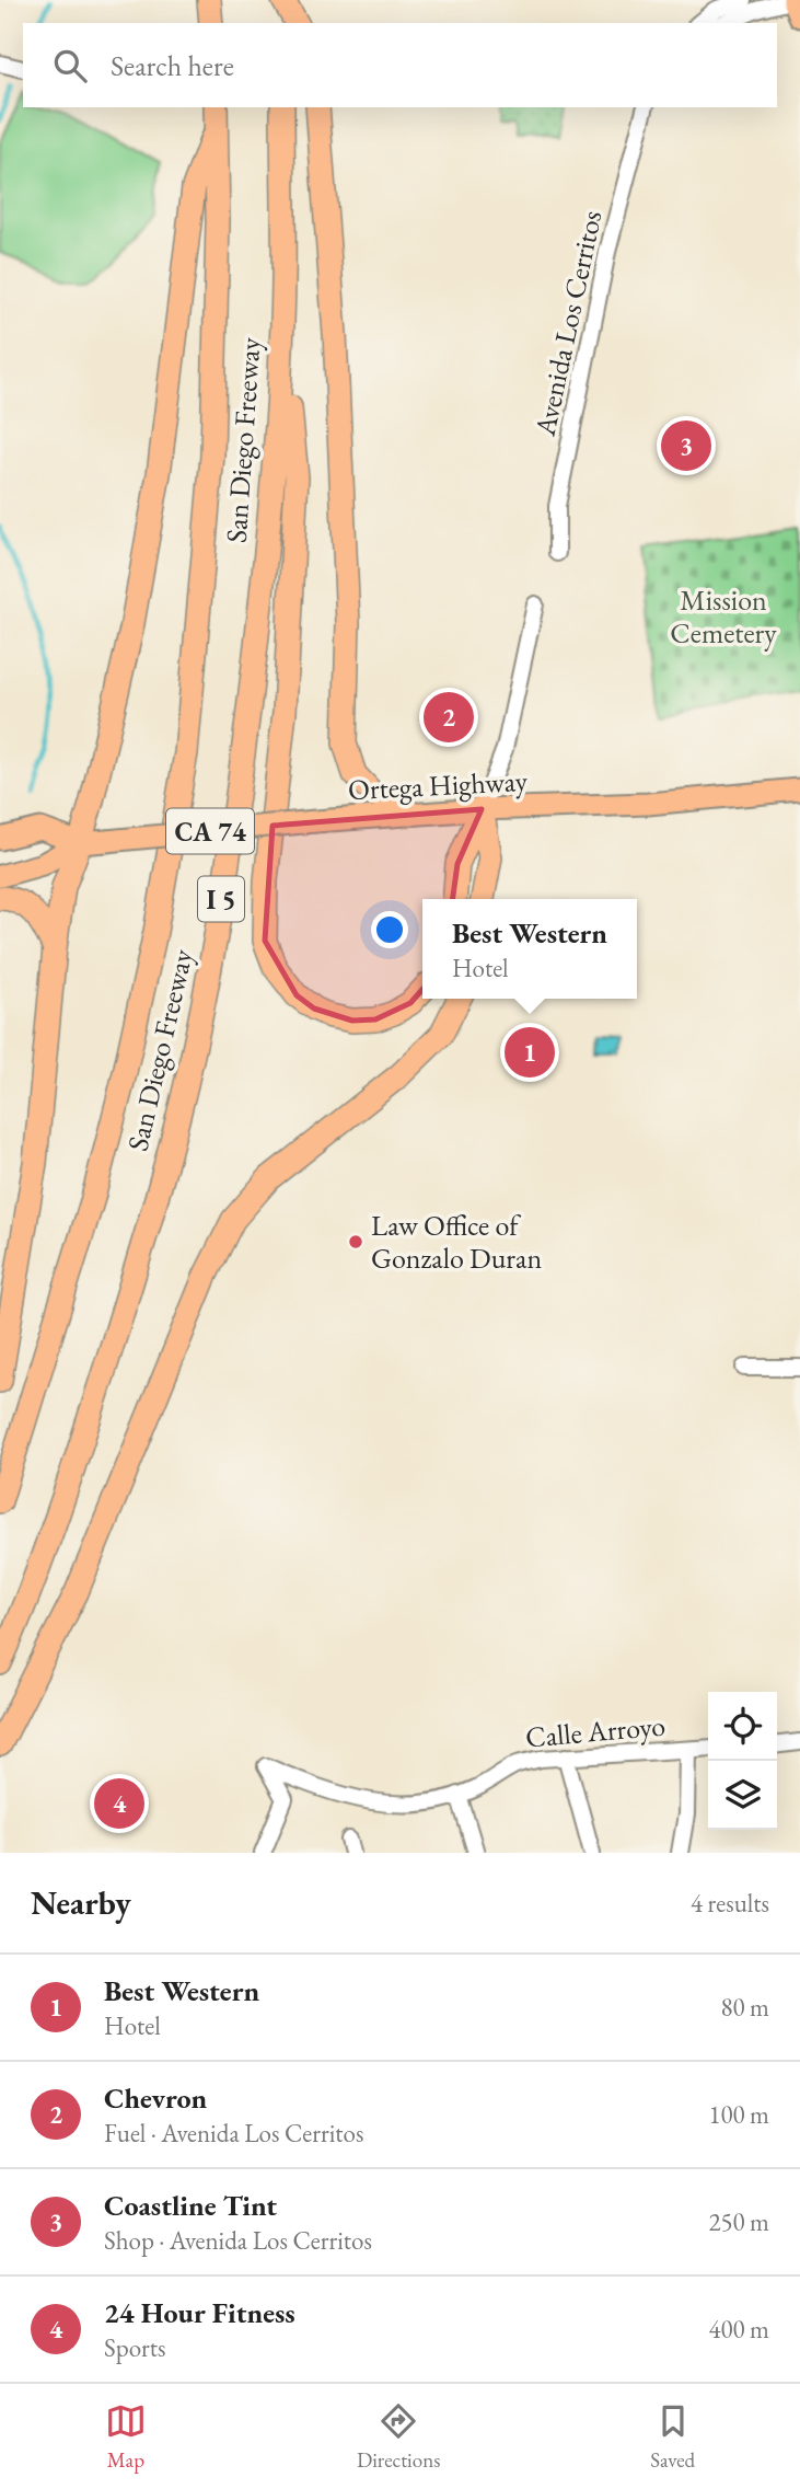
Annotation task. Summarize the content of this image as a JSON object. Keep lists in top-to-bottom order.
{
  "streets": {
    "highway": ["San Diego Freeway", "I 5"],
    "main road": ["Ortega Highway", "CA 74"],
    "street": ["Avenida Los Cerritos", "Calle Arroyo"]
  },
  "parks": ["Mission Cemetery"],
  "places": ["Law Office of Gonzalo Duran"],
  "page": {
    "search": "Search here",
    "pins": [
      "3",
      "2",
      "1",
      "4"
    ],
    "popup": ["Best Western", "Hotel"],
    "heading": ["Nearby", "4 results"],
    "list": [
      {
        "mark": "1",
        "name": "Best Western",
        "note": "Hotel",
        "value": "80 m"
      },
      {
        "mark": "2",
        "name": "Chevron",
        "note": "Fuel · Avenida Los Cerritos",
        "value": "100 m"
      },
      {
        "mark": "3",
        "name": "Coastline Tint",
        "note": "Shop · Avenida Los Cerritos",
        "value": "250 m"
      },
      {
        "mark": "4",
        "name": "24 Hour Fitness",
        "note": "Sports",
        "value": "400 m"
      }
    ],
    "nav": ["Map", "Directions", "Saved"]
  }
}
